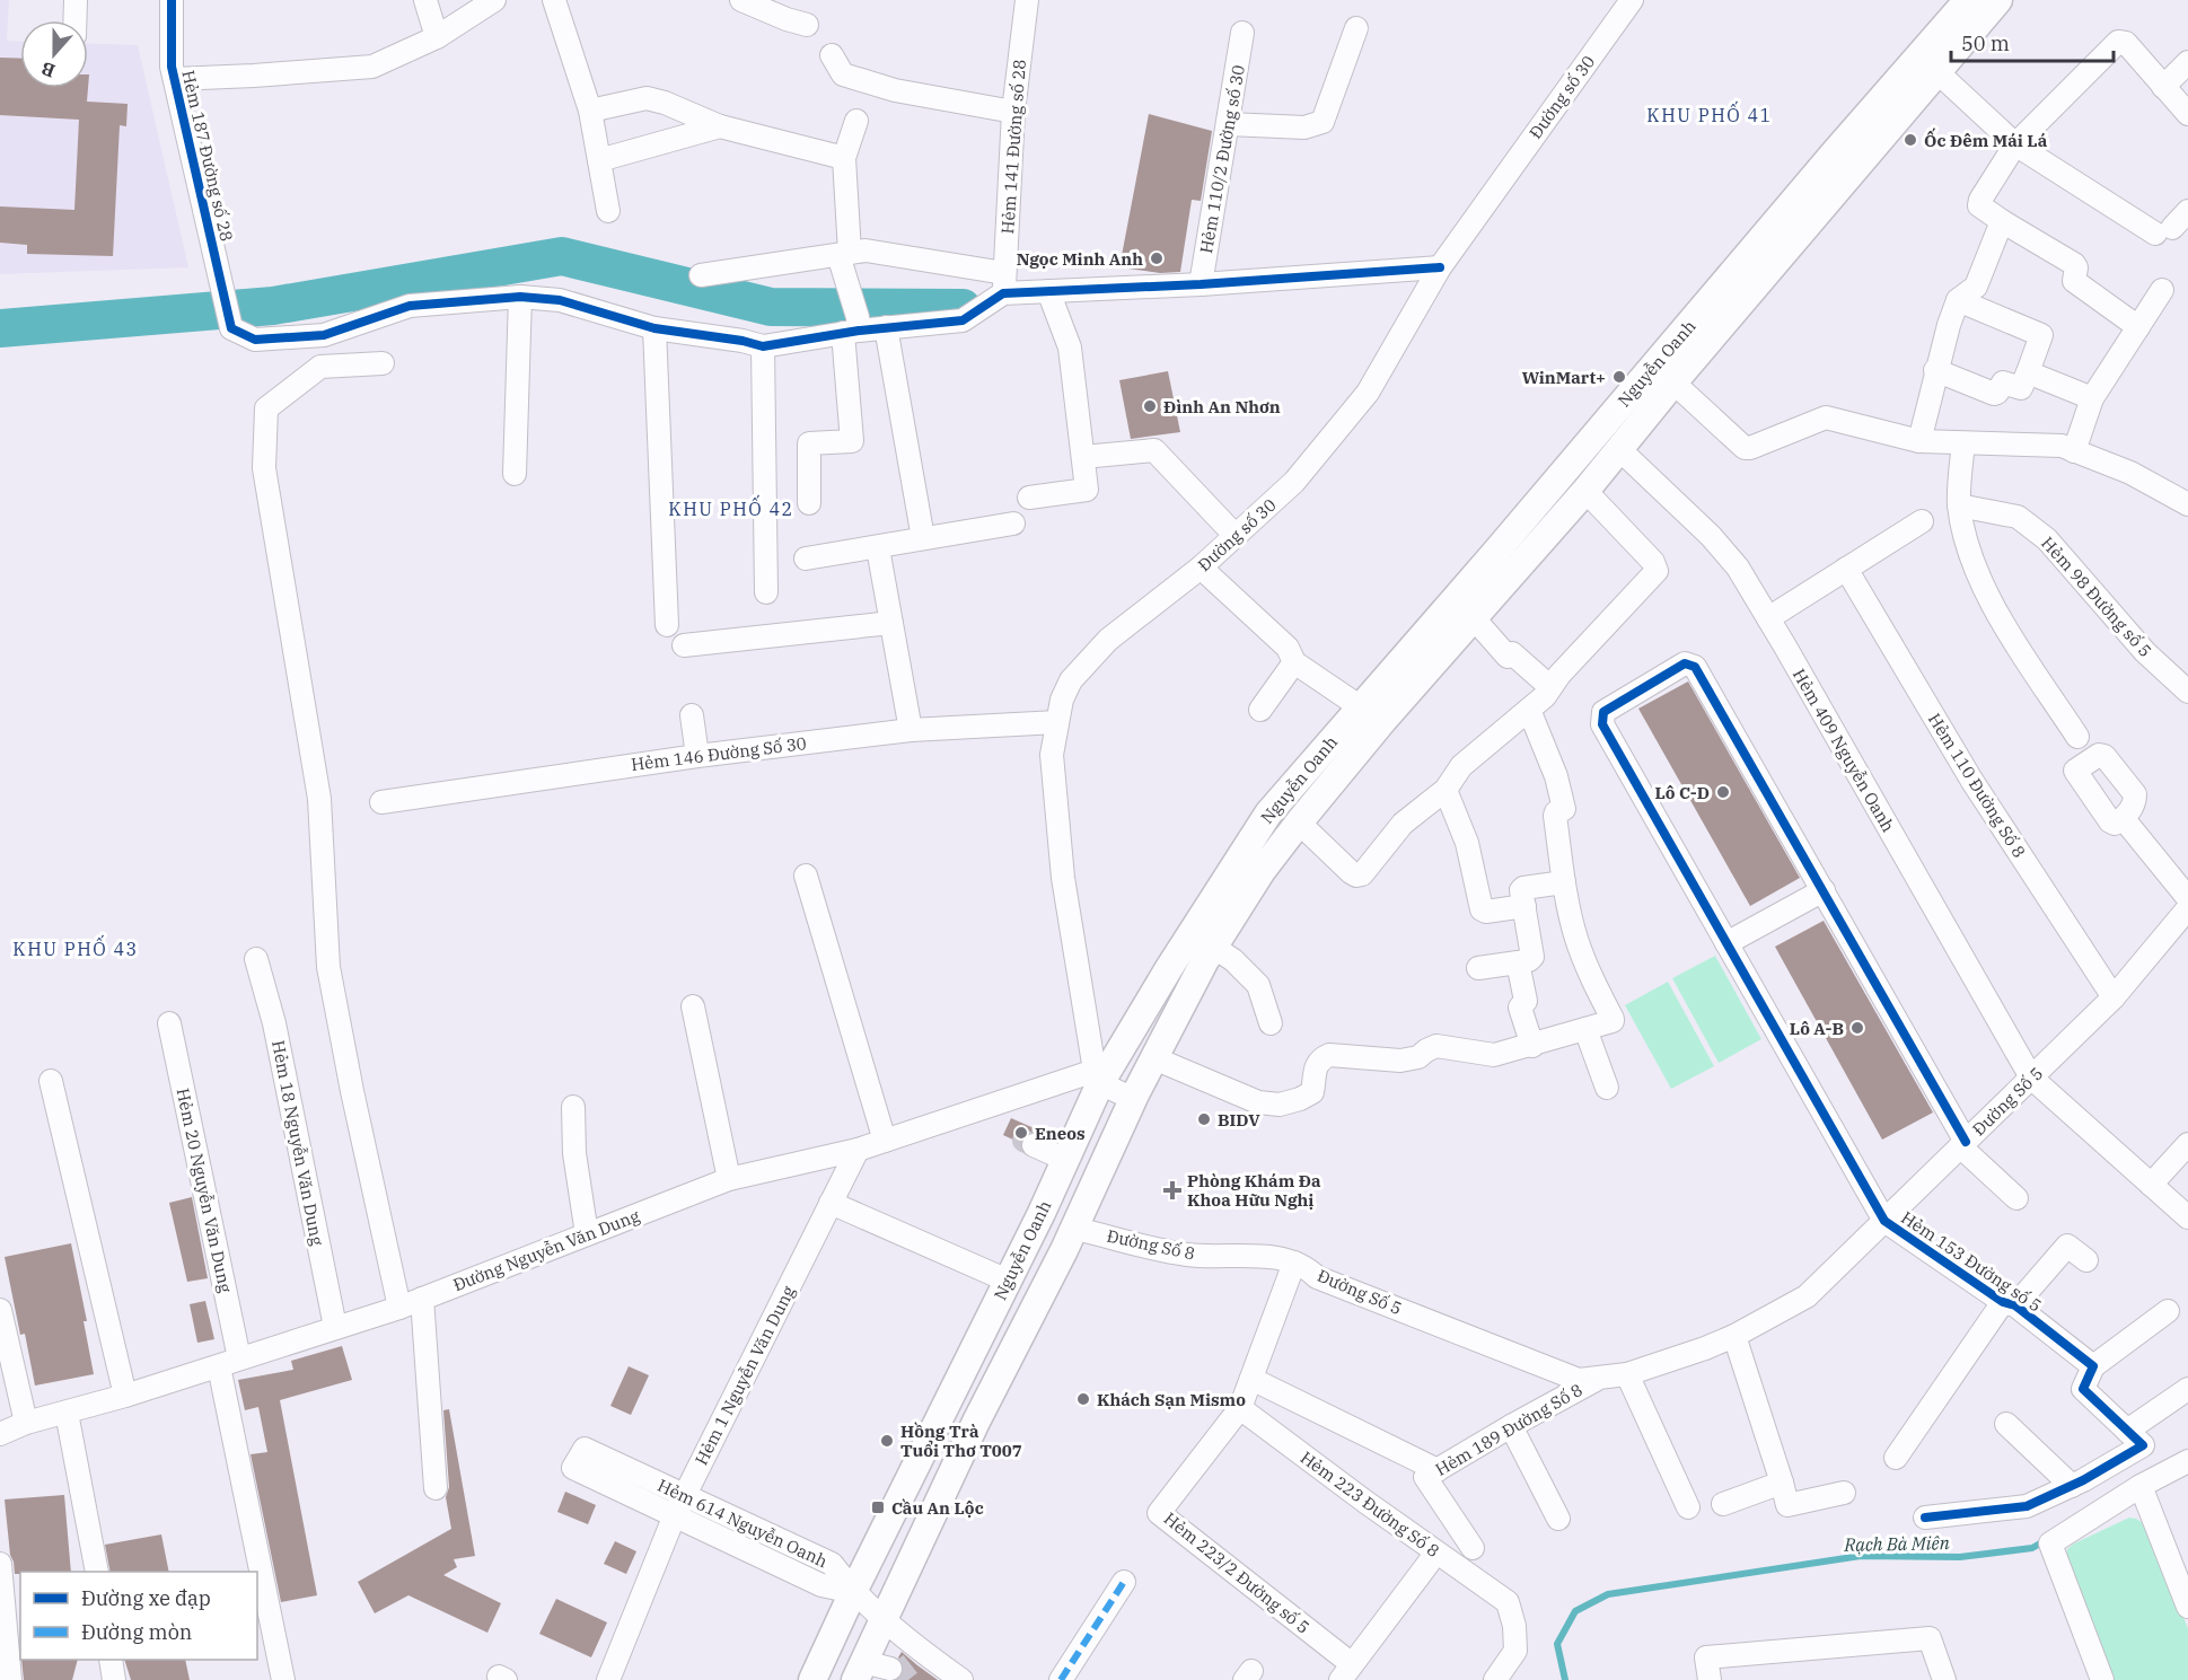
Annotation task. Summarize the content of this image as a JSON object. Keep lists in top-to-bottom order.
{
  "streets": {
    "main road": ["Nguyễn Oanh"],
    "street": [
      "Đường số 30",
      "Hẻm 141 Đường số 28",
      "Hẻm 187 Đường số 28",
      "Hẻm 110/2 Đường số 30",
      "Hẻm 98 Đường số 5",
      "Hẻm 409 Nguyễn Oanh",
      "Hẻm 146 Đường Số 30",
      "Hẻm 110 Đường Số 8",
      "Đường Số 5",
      "Hẻm 18 Nguyễn Văn Dung",
      "Hẻm 20 Nguyễn Văn Dung",
      "Đường Số 8",
      "Đường Nguyễn Văn Dung",
      "Hẻm 153 Đường số 5",
      "Hẻm 1 Nguyễn Văn Dung",
      "Hẻm 189 Đường Số 8",
      "Hẻm 223 Đường Số 8",
      "Hẻm 614 Nguyễn Oanh",
      "Hẻm 223/2 Đường số 5"
    ]
  },
  "crossings": [
    ["Đường số 30", "Nguyễn Oanh"],
    ["Đường số 30", "Hẻm 146 Đường Số 30"],
    ["Đường số 30", "Đường Nguyễn Văn Dung"],
    ["Nguyễn Oanh", "Hẻm 409 Nguyễn Oanh"],
    ["Nguyễn Oanh", "Đường Số 8"],
    ["Nguyễn Oanh", "Đường Nguyễn Văn Dung"],
    ["Nguyễn Oanh", "Hẻm 614 Nguyễn Oanh"],
    ["Hẻm 409 Nguyễn Oanh", "Đường Số 5"],
    ["Hẻm 110 Đường Số 8", "Đường Số 5"],
    ["Đường Số 5", "Đường Số 8"],
    ["Đường Số 5", "Hẻm 153 Đường số 5"],
    ["Đường Số 5", "Hẻm 189 Đường Số 8"],
    ["Hẻm 18 Nguyễn Văn Dung", "Đường Nguyễn Văn Dung"],
    ["Hẻm 20 Nguyễn Văn Dung", "Đường Nguyễn Văn Dung"],
    ["Đường Nguyễn Văn Dung", "Hẻm 1 Nguyễn Văn Dung"],
    ["Hẻm 1 Nguyễn Văn Dung", "Hẻm 614 Nguyễn Oanh"],
    ["Hẻm 223 Đường Số 8", "Hẻm 223/2 Đường số 5"]
  ],
  "districts": ["KHU PHỐ 41", "KHU PHỐ 42", "KHU PHỐ 43"],
  "water": ["Rạch Bà Miên"],
  "places": {
    "other": [
      "Ốc Đêm Mái Lá",
      "Ngọc Minh Anh",
      "WinMart+",
      "Đình An Nhơn",
      "Lô C-D",
      "Lô A-B",
      "BIDV",
      "Eneos",
      "Khách Sạn Mismo",
      "Hồng Trà Tuổi Thơ T007"
    ],
    "health": ["Phòng Khám Đa Khoa Hữu Nghị"],
    "transit": ["Cầu An Lộc"]
  },
  "legend": ["Đường xe đạp", "Đường mòn"],
  "scale_bar": "50 m",
  "north": "bottom"
}
